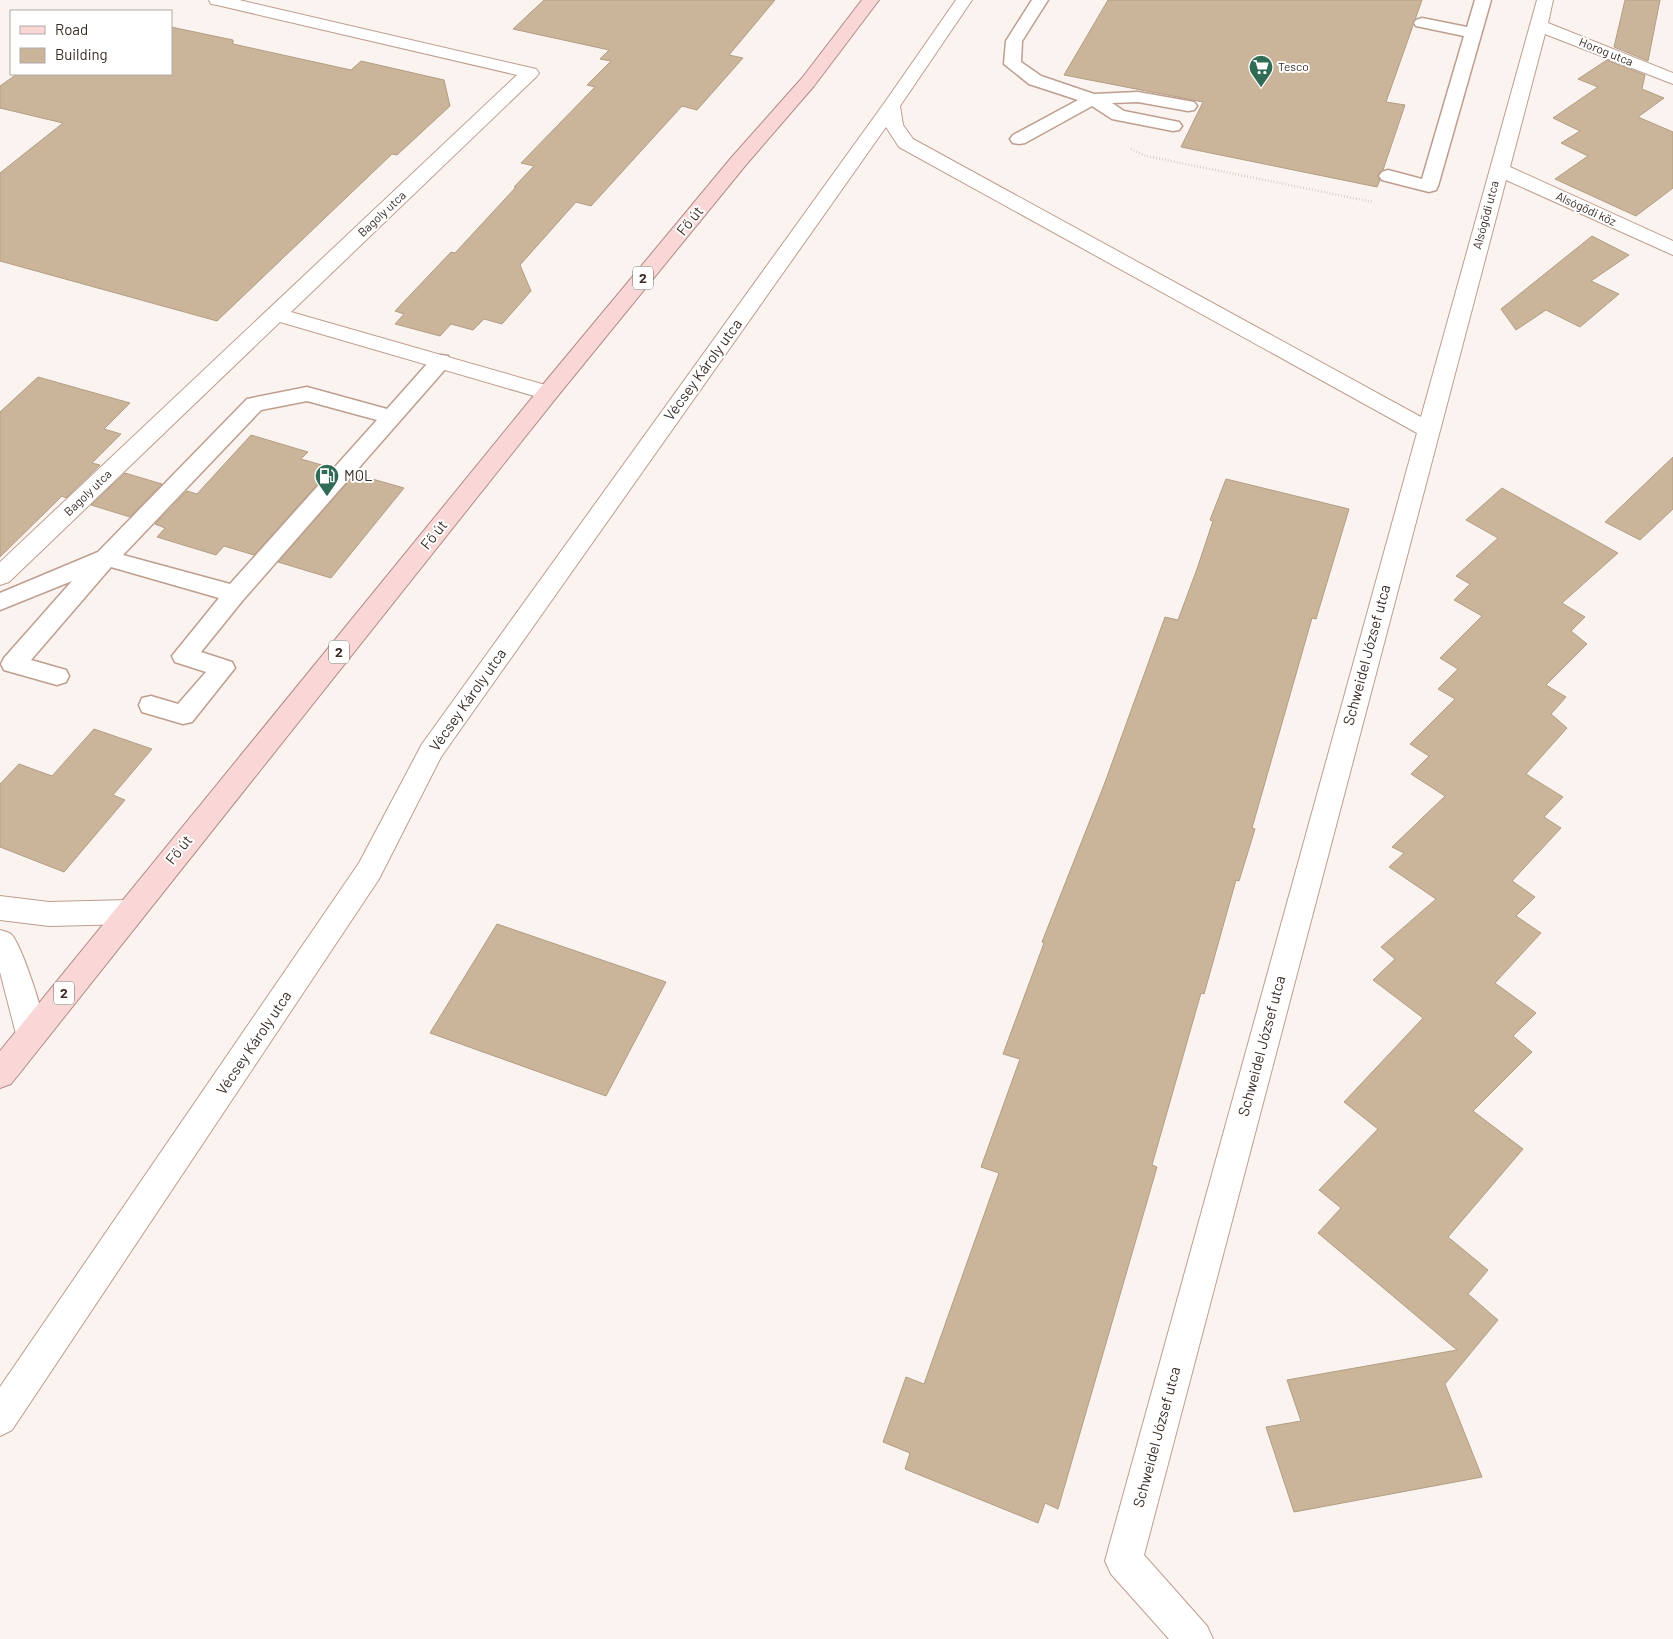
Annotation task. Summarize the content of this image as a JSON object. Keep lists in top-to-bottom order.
{
  "streets": {
    "main road": ["Fő út", "2"],
    "street": [
      "Horog utca",
      "Alsógödi köz",
      "Bagoly utca",
      "Alsógödi utca",
      "Vécsey Károly utca",
      "Schweidel József utca"
    ]
  },
  "crossings": [
    ["Horog utca", "Alsógödi utca"],
    ["Alsógödi köz", "Alsógödi utca"],
    ["Alsógödi utca", "Schweidel József utca"]
  ],
  "places": {
    "supermarket": ["Tesco"],
    "fuel station": ["MOL"]
  },
  "legend": ["Road", "Building"]
}
